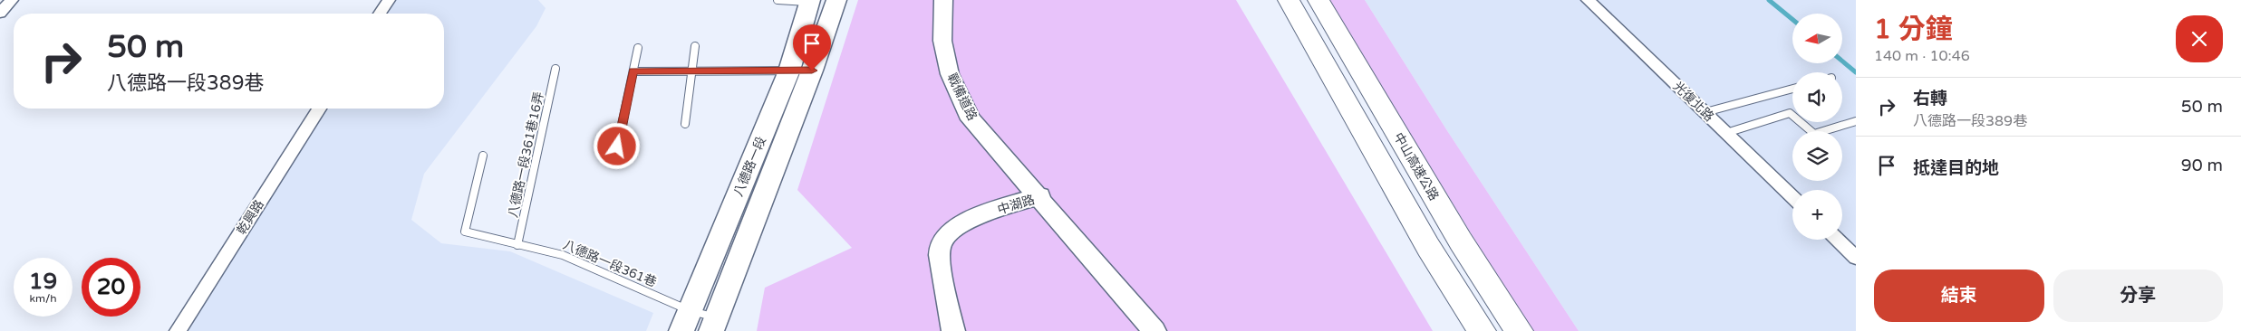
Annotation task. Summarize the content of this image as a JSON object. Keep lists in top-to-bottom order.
{
  "streets": {
    "highway": ["中山高速公路"],
    "main road": ["八德路一段"],
    "street": [
      "戰備道路",
      "光復北路",
      "中湖路",
      "乾興路"
    ],
    "lane": ["八德路一段361巷16弄", "八德路一段361巷"]
  },
  "crossings": [
    ["戰備道路", "中湖路"],
    ["八德路一段361巷16弄", "八德路一段361巷"],
    ["八德路一段", "八德路一段361巷"]
  ],
  "north": "left",
  "page": {
    "heading": ["1 分鐘", "140 m · 10:46"],
    "map_buttons": "+",
    "turn": ["50 m", "八德路一段389巷"],
    "list": [
      {
        "name": "右轉",
        "note": "八德路一段389巷",
        "value": "50 m"
      },
      {
        "name": "抵達目的地",
        "value": "90 m"
      }
    ],
    "speed": "19 km/h",
    "limit": "20",
    "buttons": ["結束", "分享"]
  }
}
